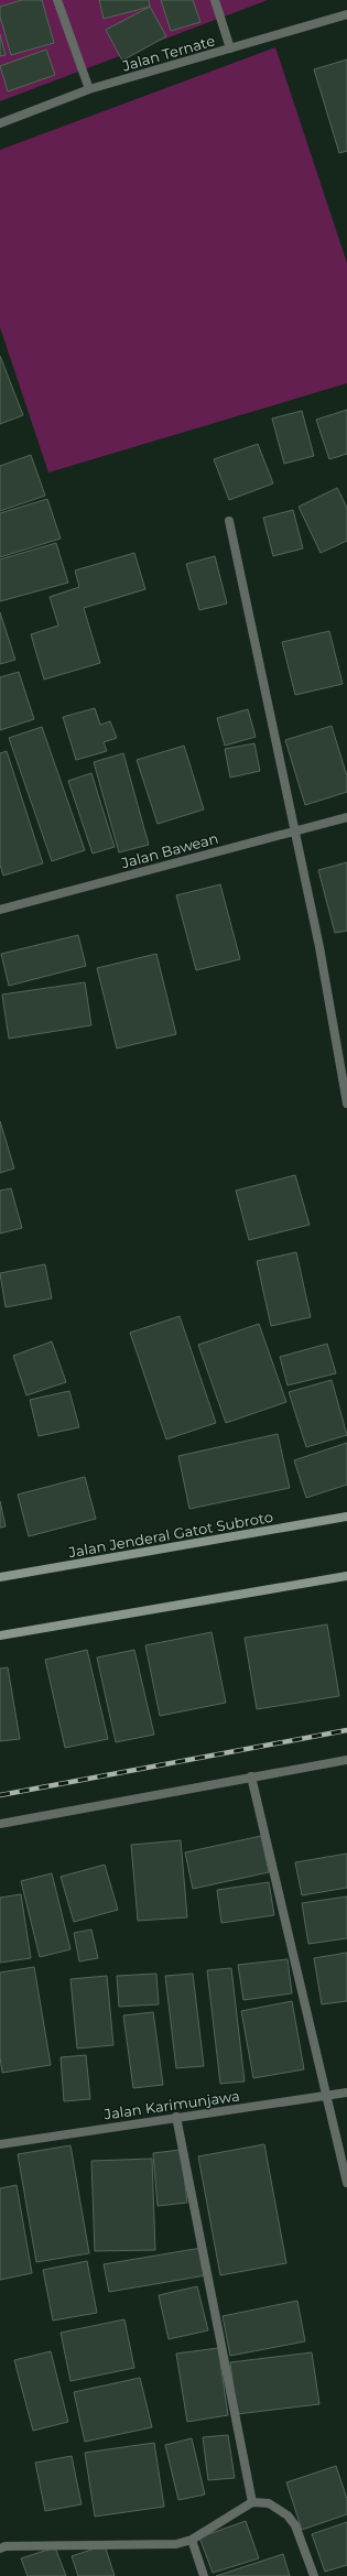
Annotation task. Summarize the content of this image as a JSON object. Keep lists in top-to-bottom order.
{
  "streets": {
    "main road": ["Jalan Jenderal Gatot Subroto"],
    "street": ["Jalan Ternate", "Jalan Bawean", "Jalan Karimunjawa"]
  }
}
